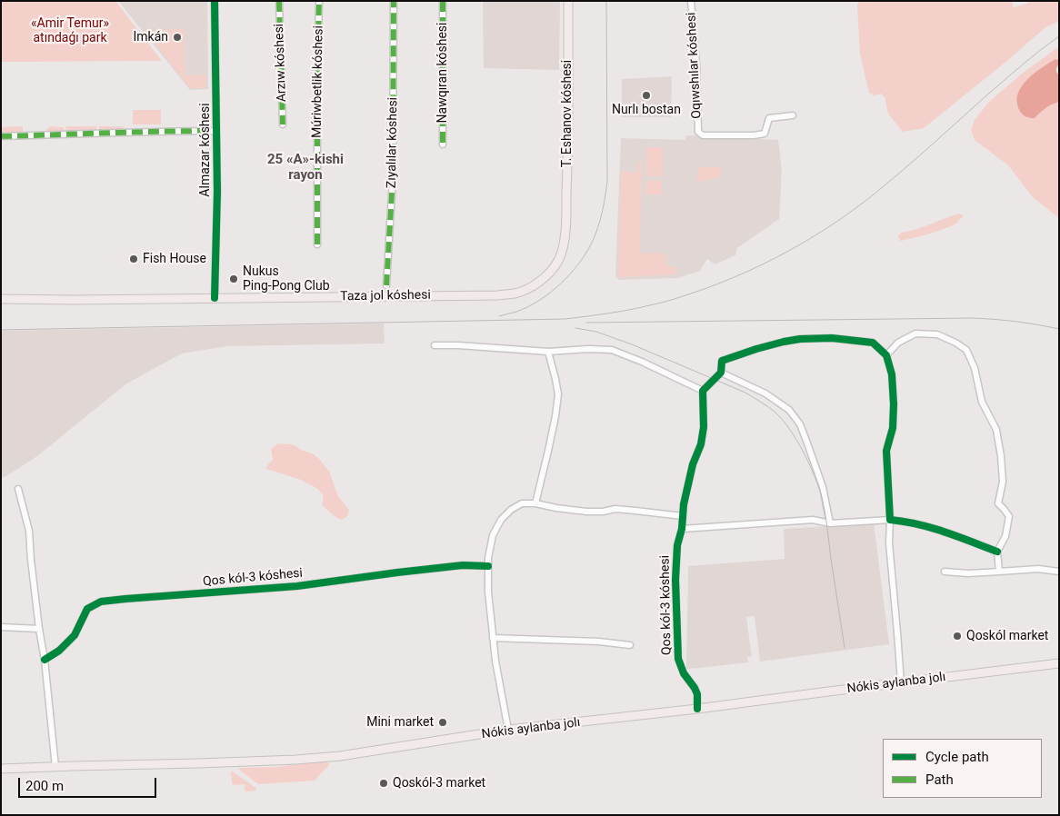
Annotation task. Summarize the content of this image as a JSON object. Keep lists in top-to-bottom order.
{
  "streets": {
    "main road": ["T. Eshanov kóshesi", "Taza jol kóshesi", "Nókis aylanba jolı"],
    "street": [
      "Arzıw kóshesi",
      "Oqıwshılar kóshesi",
      "Nawqıran kóshesi",
      "Múriwbetlik kóshesi",
      "Zıyalılar kóshesi",
      "Almazar kóshesi",
      "Qos kól-3 kóshesi"
    ]
  },
  "crossings": [
    ["T. Eshanov kóshesi", "Taza jol kóshesi"],
    ["Almazar kóshesi", "Taza jol kóshesi"],
    ["Qos kól-3 kóshesi", "Nókis aylanba jolı"]
  ],
  "districts": ["25 «A»-kishi rayon"],
  "parks": ["«Amir Temur» atındaǵı park"],
  "places": [
    "Imkán",
    "Nurlı bostan",
    "Fish House",
    "Nukus Ping-Pong Club",
    "Qoskól market",
    "Mini market",
    "Qoskól-3 market"
  ],
  "legend": ["Cycle path", "Path"],
  "scale_bar": "200 m"
}
